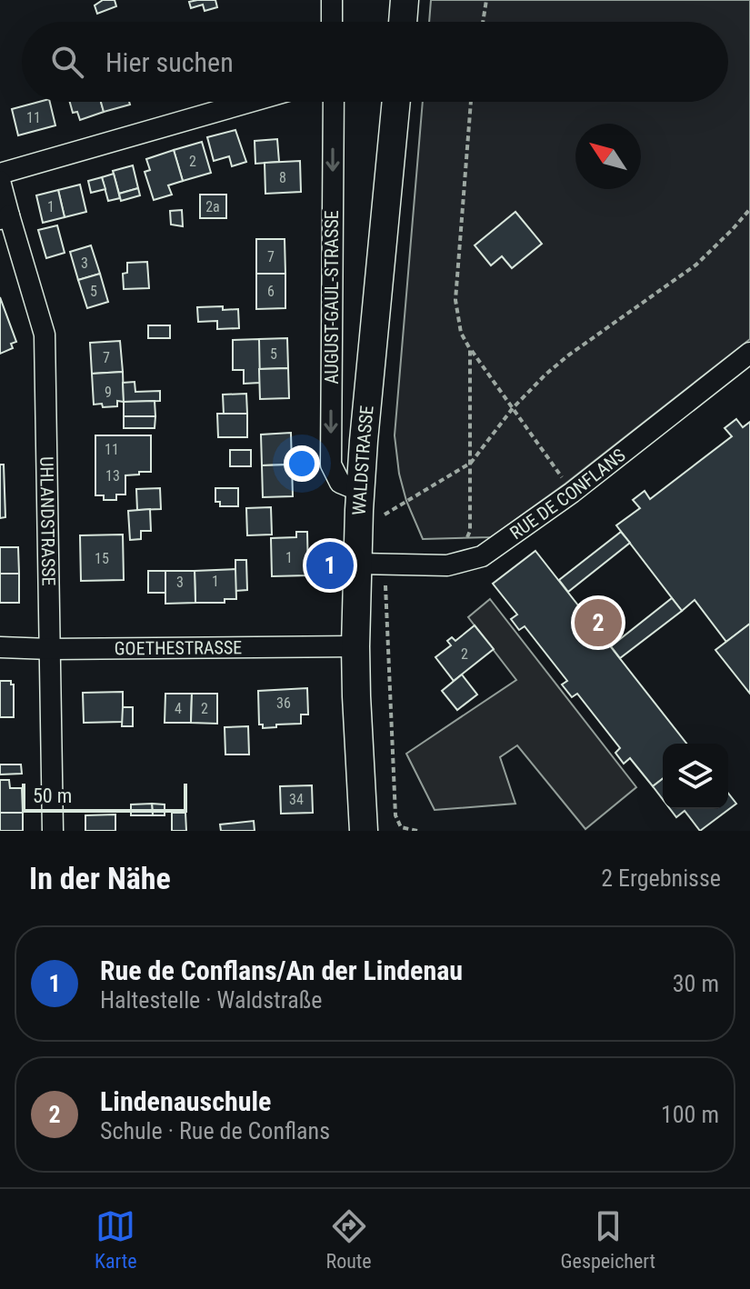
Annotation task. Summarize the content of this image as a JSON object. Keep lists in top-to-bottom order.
{
  "streets": {
    "main road": ["WALDSTRASSE"],
    "street": [
      "AUGUST-GAUL-STRASSE",
      "RUE DE CONFLANS",
      "UHLANDSTRASSE",
      "GOETHESTRASSE"
    ]
  },
  "crossings": [
    ["AUGUST-GAUL-STRASSE", "WALDSTRASSE"],
    ["WALDSTRASSE", "RUE DE CONFLANS"],
    ["WALDSTRASSE", "GOETHESTRASSE"],
    ["UHLANDSTRASSE", "GOETHESTRASSE"]
  ],
  "one_way": ["AUGUST-GAUL-STRASSE"],
  "house_numbers": [
    "11",
    "2",
    "8",
    "1",
    "2a",
    "7",
    "3",
    "5",
    "6",
    "5",
    "7",
    "9",
    "11",
    "13",
    "1",
    "15",
    "1",
    "3",
    "2",
    "36",
    "4",
    "2",
    "34"
  ],
  "scale_bar": "50 m",
  "north": "top left",
  "page": {
    "search": "Hier suchen",
    "pins": ["1", "2"],
    "scale": "50 m",
    "heading": ["In der Nähe", "2 Ergebnisse"],
    "list": [
      {
        "mark": "1",
        "name": "Rue de Conflans/An der Lindenau",
        "note": "Haltestelle · Waldstraße",
        "value": "30 m"
      },
      {
        "mark": "2",
        "name": "Lindenauschule",
        "note": "Schule · Rue de Conflans",
        "value": "100 m"
      }
    ],
    "nav": ["Karte", "Route", "Gespeichert"]
  }
}
